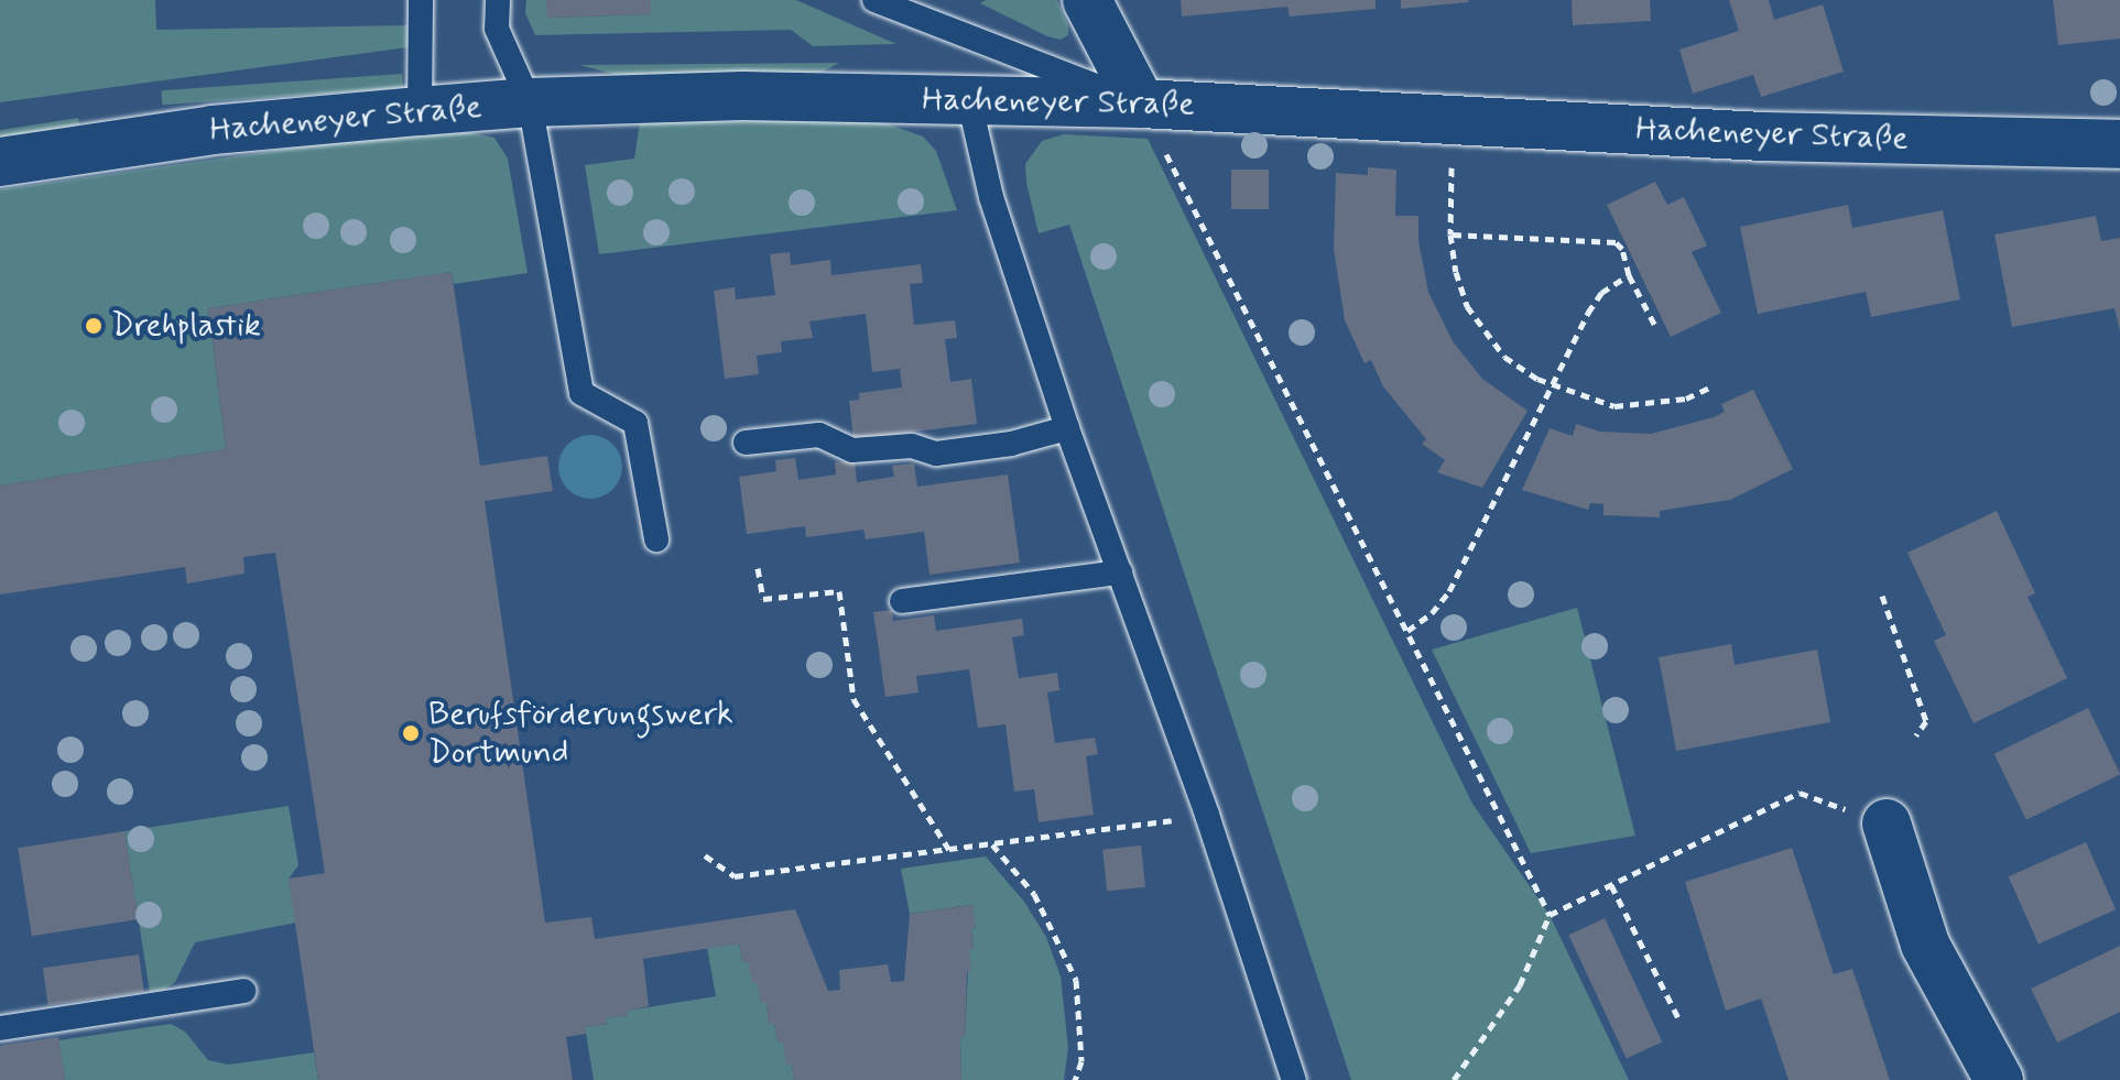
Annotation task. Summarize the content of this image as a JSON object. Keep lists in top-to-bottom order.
{
  "streets": {
    "street": ["Hacheneyer Straße"]
  },
  "places": ["Drehplastik", "Berufsförderungswerk Dortmund"]
}
